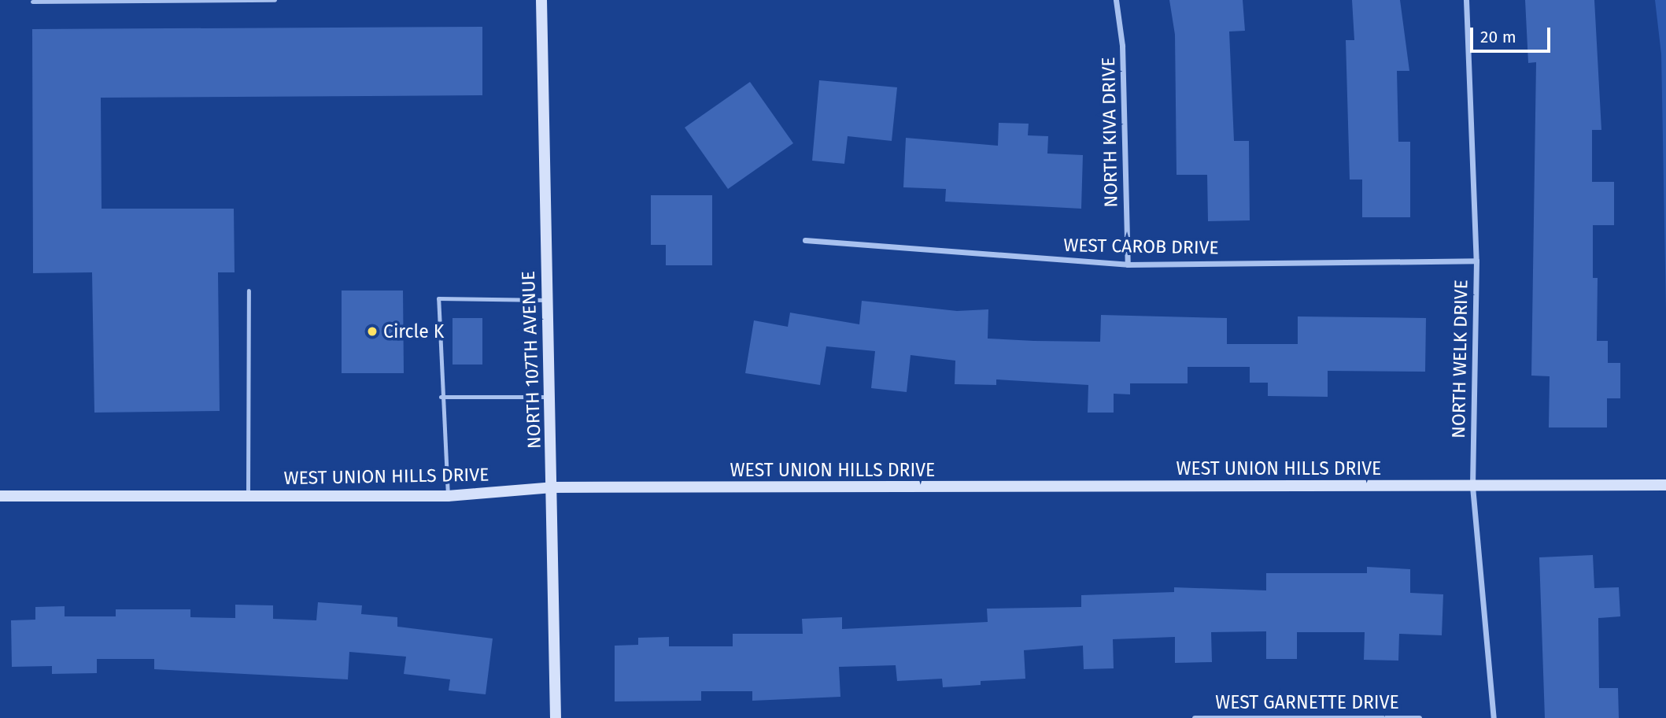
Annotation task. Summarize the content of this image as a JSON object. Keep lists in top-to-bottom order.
{
  "streets": {
    "main road": ["NORTH 107TH AVENUE", "WEST UNION HILLS DRIVE"],
    "street": [
      "NORTH KIVA DRIVE",
      "WEST CAROB DRIVE",
      "NORTH WELK DRIVE",
      "WEST GARNETTE DRIVE"
    ]
  },
  "crossings": [
    ["NORTH KIVA DRIVE", "WEST CAROB DRIVE"],
    ["WEST CAROB DRIVE", "NORTH WELK DRIVE"],
    ["NORTH WELK DRIVE", "WEST UNION HILLS DRIVE"],
    ["NORTH 107TH AVENUE", "WEST UNION HILLS DRIVE"]
  ],
  "places": ["Circle K"],
  "scale_bar": "20 m"
}
